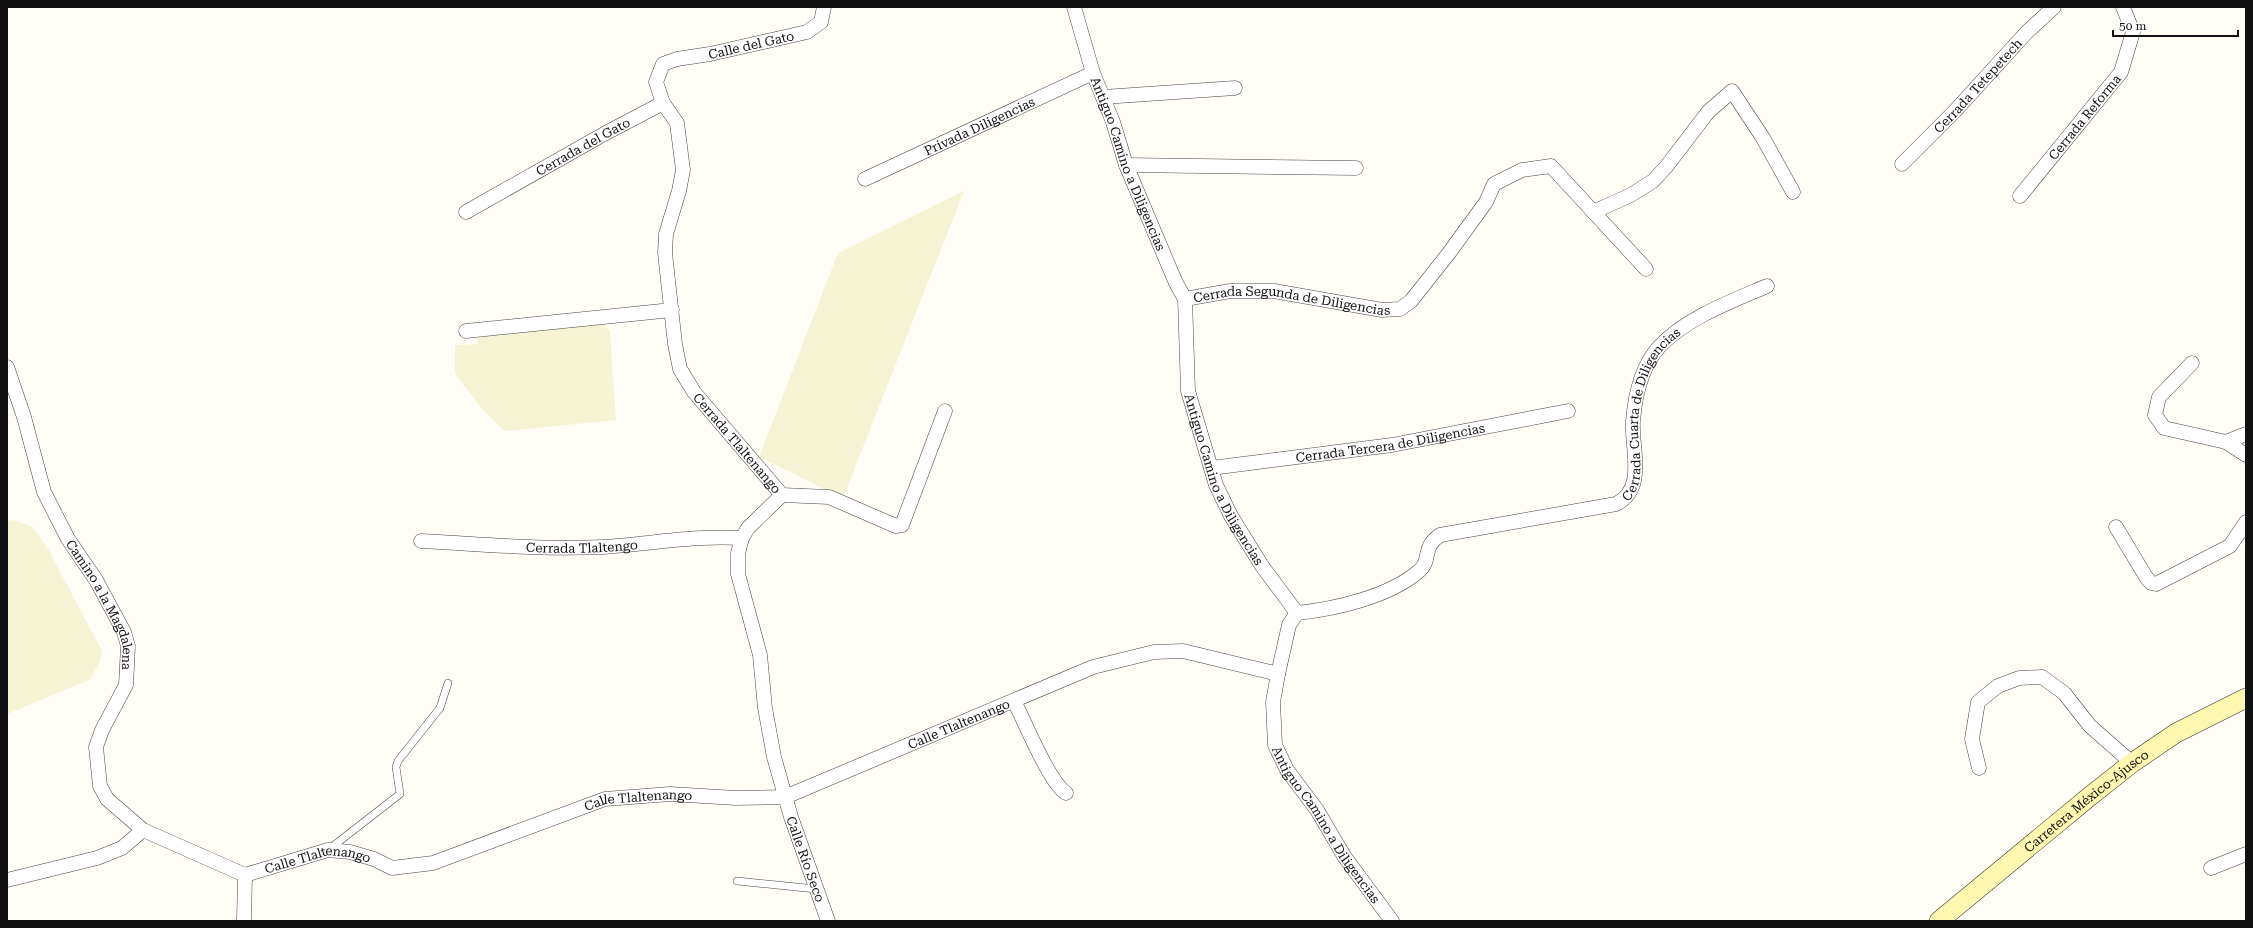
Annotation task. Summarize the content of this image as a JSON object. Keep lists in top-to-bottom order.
{
  "streets": {
    "main road": ["Carretera México-Ajusco"],
    "street": [
      "Calle del Gato",
      "Cerrada Tetepetech",
      "Cerrada Reforma",
      "Privada Diligencias",
      "Cerrada del Gato",
      "Antiguo Camino a Diligencias",
      "Cerrada Segunda de Diligencias",
      "Cerrada Cuarta de Diligencias",
      "Cerrada Tercera de Diligencias",
      "Cerrada Tlaltenango",
      "Cerrada Tlaltengo",
      "Camino a la Magdalena",
      "Calle Tlaltenango",
      "Calle Río Seco"
    ]
  },
  "crossings": [
    ["Calle del Gato", "Cerrada del Gato"],
    ["Calle del Gato", "Cerrada Tlaltenango"],
    ["Privada Diligencias", "Antiguo Camino a Diligencias"],
    ["Cerrada del Gato", "Cerrada Tlaltenango"],
    ["Antiguo Camino a Diligencias", "Cerrada Segunda de Diligencias"],
    ["Antiguo Camino a Diligencias", "Cerrada Cuarta de Diligencias"],
    ["Antiguo Camino a Diligencias", "Cerrada Tercera de Diligencias"],
    ["Antiguo Camino a Diligencias", "Calle Tlaltenango"],
    ["Cerrada Tlaltenango", "Cerrada Tlaltengo"],
    ["Cerrada Tlaltenango", "Calle Tlaltenango"],
    ["Cerrada Tlaltenango", "Calle Río Seco"],
    ["Camino a la Magdalena", "Calle Tlaltenango"],
    ["Calle Tlaltenango", "Calle Río Seco"]
  ],
  "scale_bar": "50 m"
}
